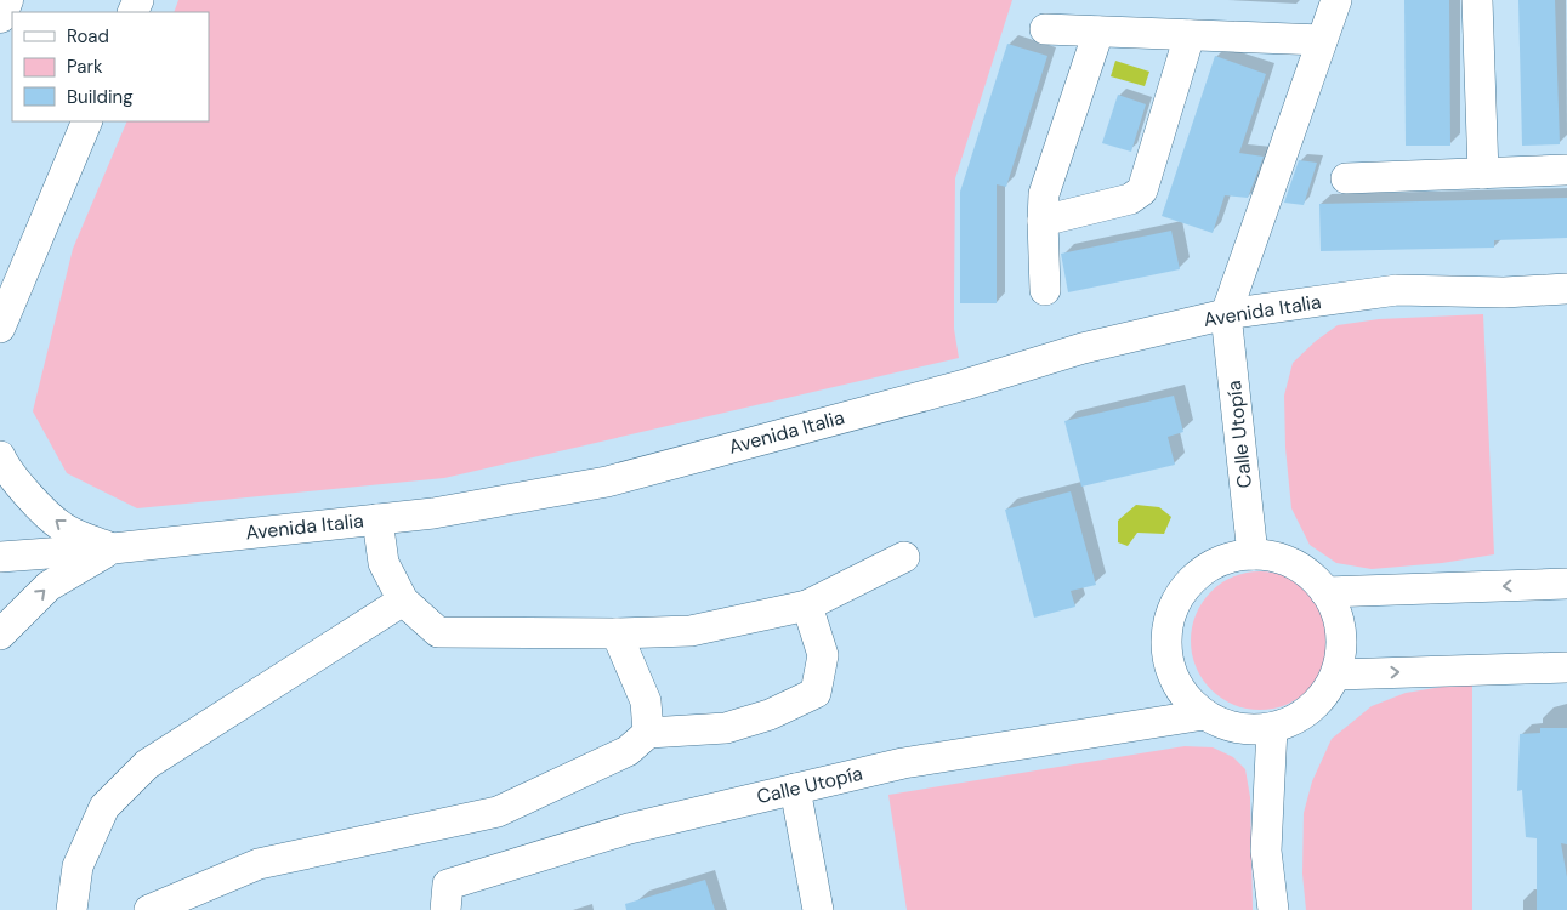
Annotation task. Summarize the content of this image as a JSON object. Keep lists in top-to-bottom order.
{
  "streets": {
    "street": ["Avenida Italia", "Calle Utopía"]
  },
  "crossings": [
    ["Avenida Italia", "Calle Utopía"]
  ],
  "legend": ["Road", "Park", "Building"]
}
